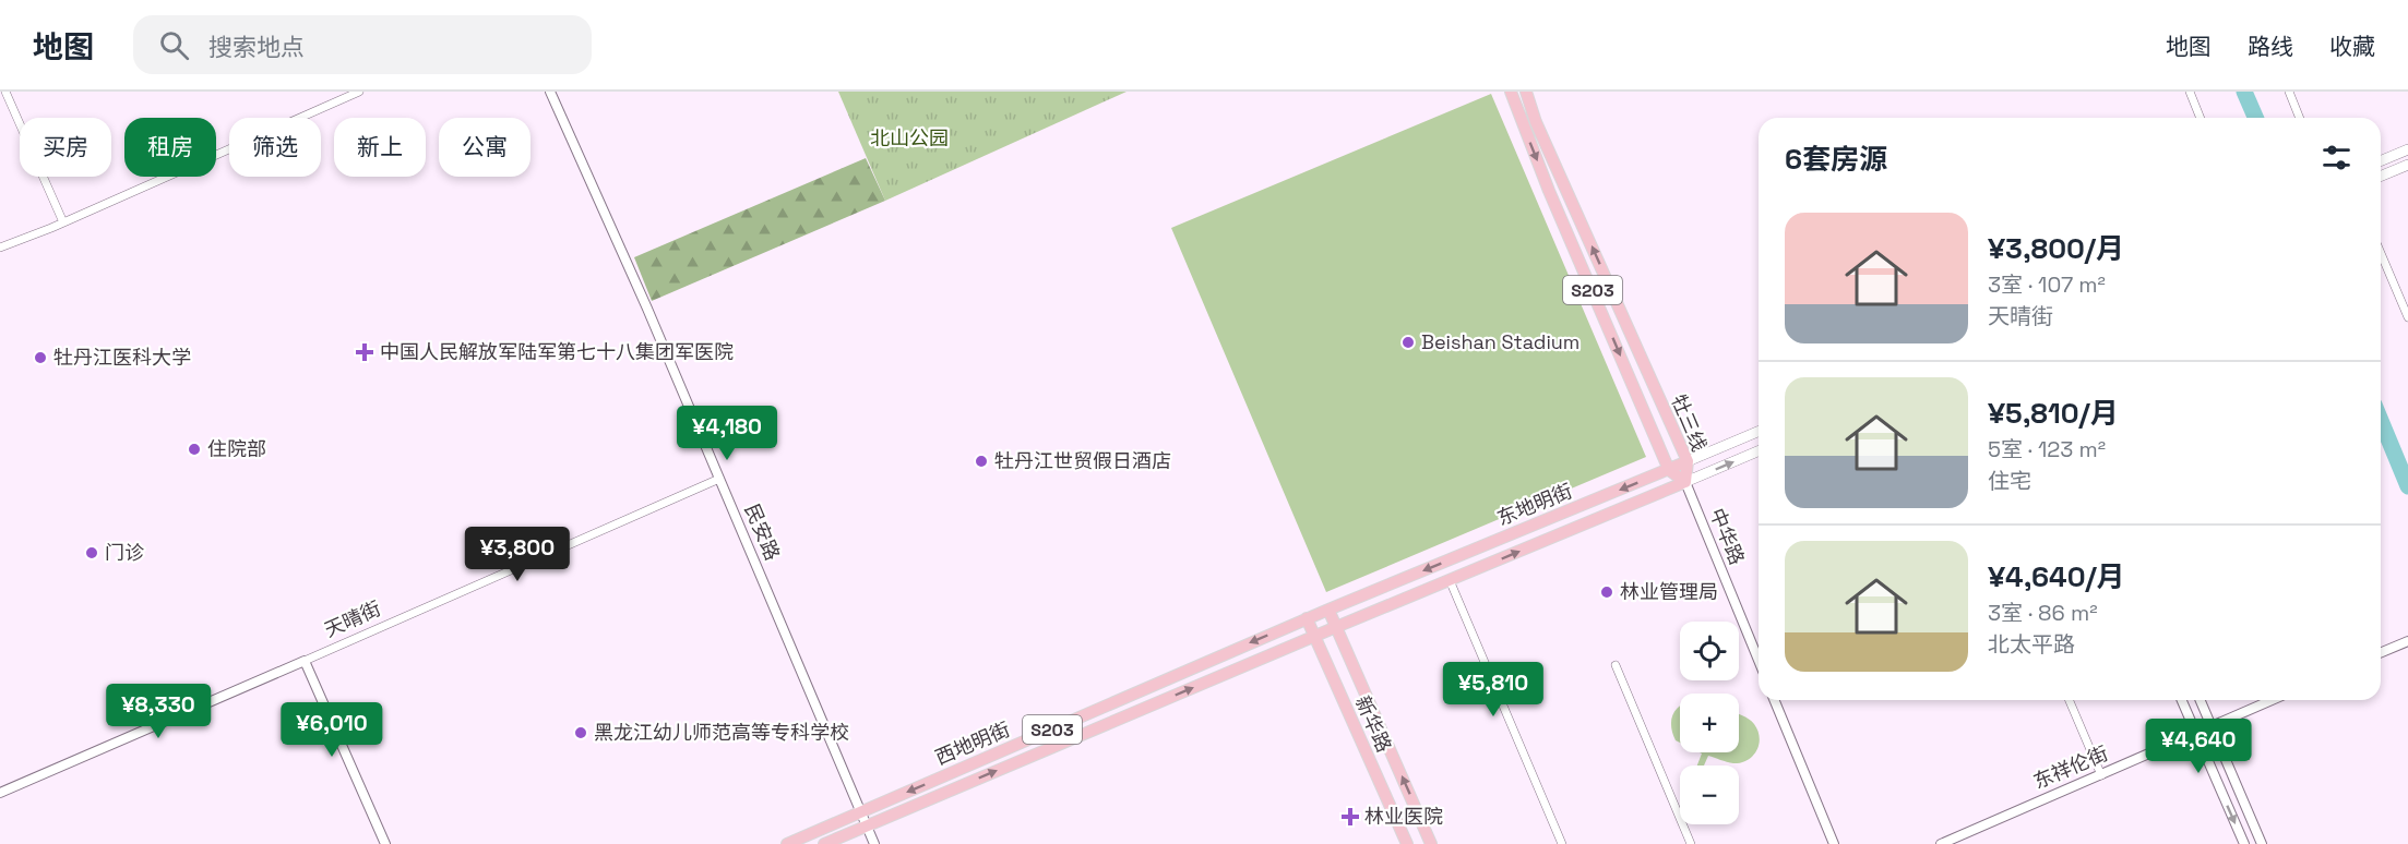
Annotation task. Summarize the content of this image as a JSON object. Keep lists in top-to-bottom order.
{
  "streets": {
    "main road": [
      "S203",
      "牡三线",
      "东地明街",
      "新华路",
      "西地明街"
    ],
    "street": [
      "民安路",
      "中华路",
      "天晴街",
      "东祥伦街"
    ]
  },
  "crossings": [
    ["牡三线", "东地明街"],
    ["牡三线", "中华路"],
    ["东地明街", "中华路"],
    ["东地明街", "新华路"],
    ["东地明街", "西地明街"],
    ["民安路", "天晴街"],
    ["民安路", "西地明街"],
    ["新华路", "西地明街"]
  ],
  "parks": ["北山公园"],
  "places": {
    "other": [
      "Beishan Stadium",
      "牡丹江医科大学",
      "住院部",
      "牡丹江世贸假日酒店",
      "门诊",
      "林业管理局",
      "黑龙江幼儿师范高等专科学校"
    ],
    "health": ["中国人民解放军陆军第七十八集团军医院", "林业医院"]
  },
  "page": {
    "header": "地图",
    "search": "搜索地点",
    "nav": ["地图", "路线", "收藏"],
    "chip": [
      "买房",
      "租房",
      "筛选",
      "新上",
      "公寓"
    ],
    "heading": "6套房源",
    "list": [
      {
        "name": "¥3,800/月",
        "note": "3室 · 107 m² · 天晴街"
      },
      {
        "name": "¥5,810/月",
        "note": "5室 · 123 m² · 住宅"
      },
      {
        "name": "¥4,640/月",
        "note": "3室 · 86 m² · 北太平路"
      }
    ],
    "price": [
      "¥4,180",
      "¥3,800",
      "¥5,810",
      "¥8,330",
      "¥6,010",
      "¥4,640"
    ],
    "map_buttons": ["+", "−"]
  }
}
